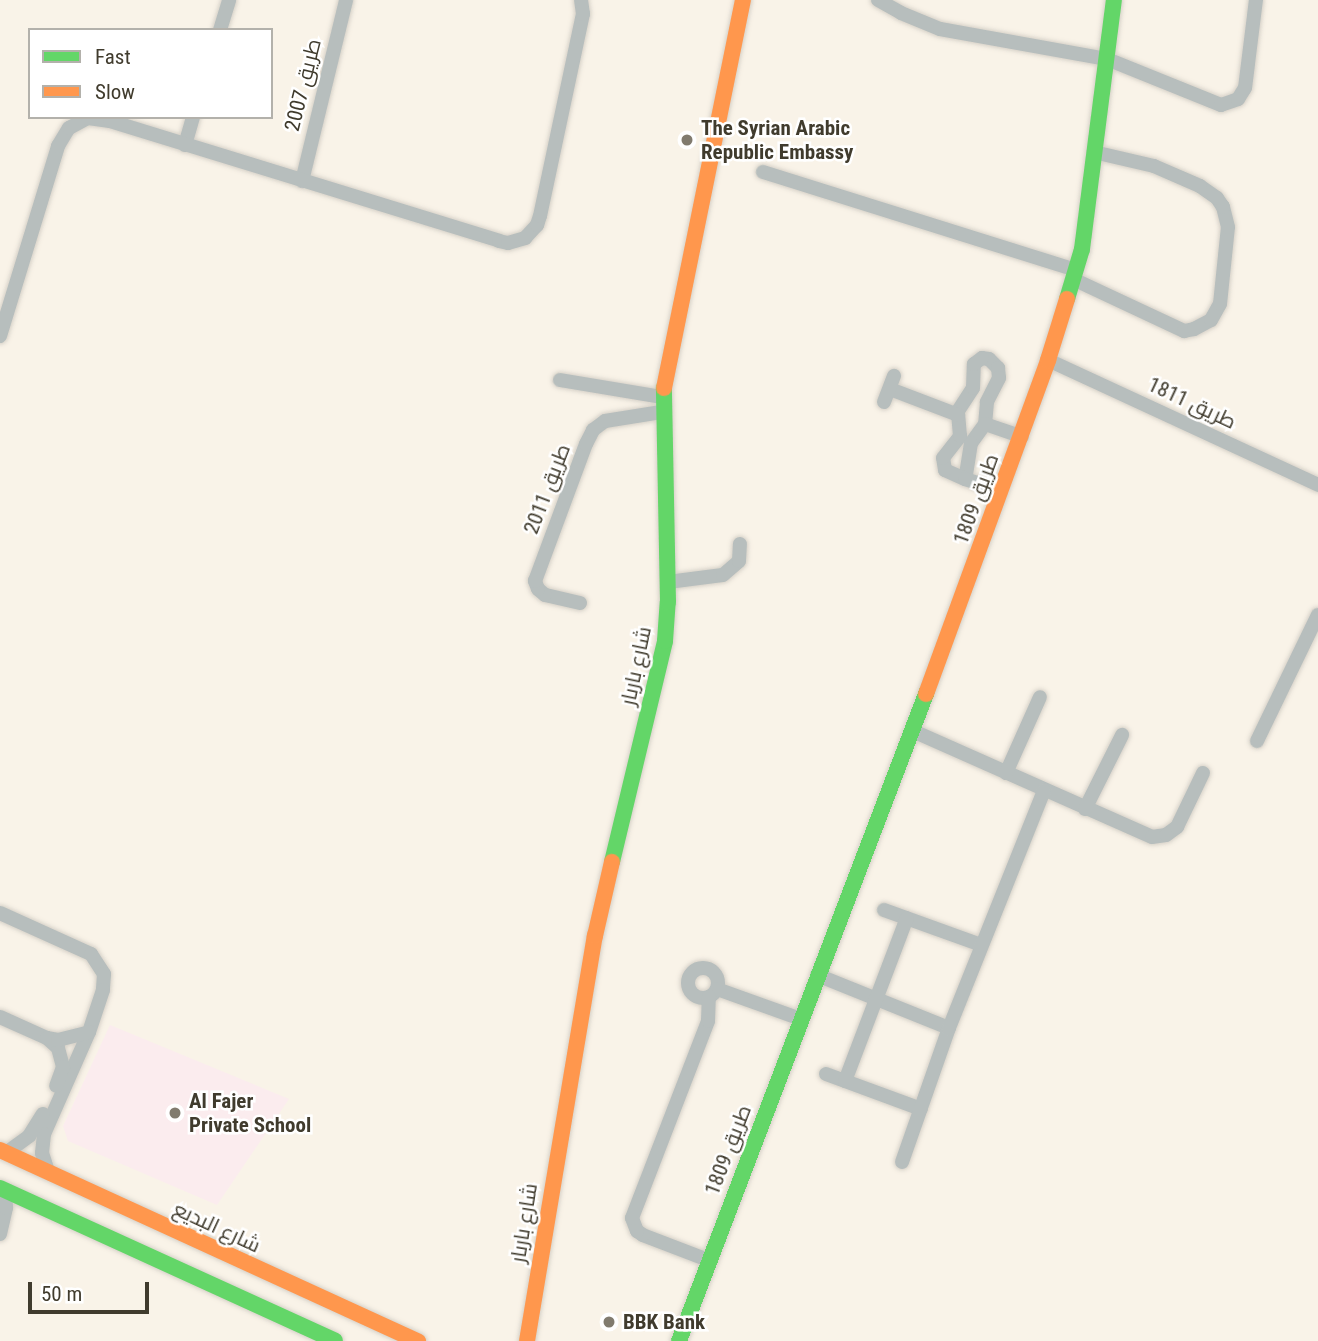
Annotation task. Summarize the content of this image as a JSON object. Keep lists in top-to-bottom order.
{
  "streets": {
    "street": [
      "طريق 2007",
      "طريق 1811",
      "طريق 2011",
      "طريق 1809",
      "شارع باربار",
      "شارع البديع"
    ]
  },
  "crossings": [
    ["طريق 1811", "طريق 1809"],
    ["طريق 2011", "شارع باربار"]
  ],
  "places": ["The Syrian Arabic Republic Embassy", "Al Fajer Private School", "BBK Bank"],
  "legend": ["Fast", "Slow"],
  "scale_bar": "50 m"
}
